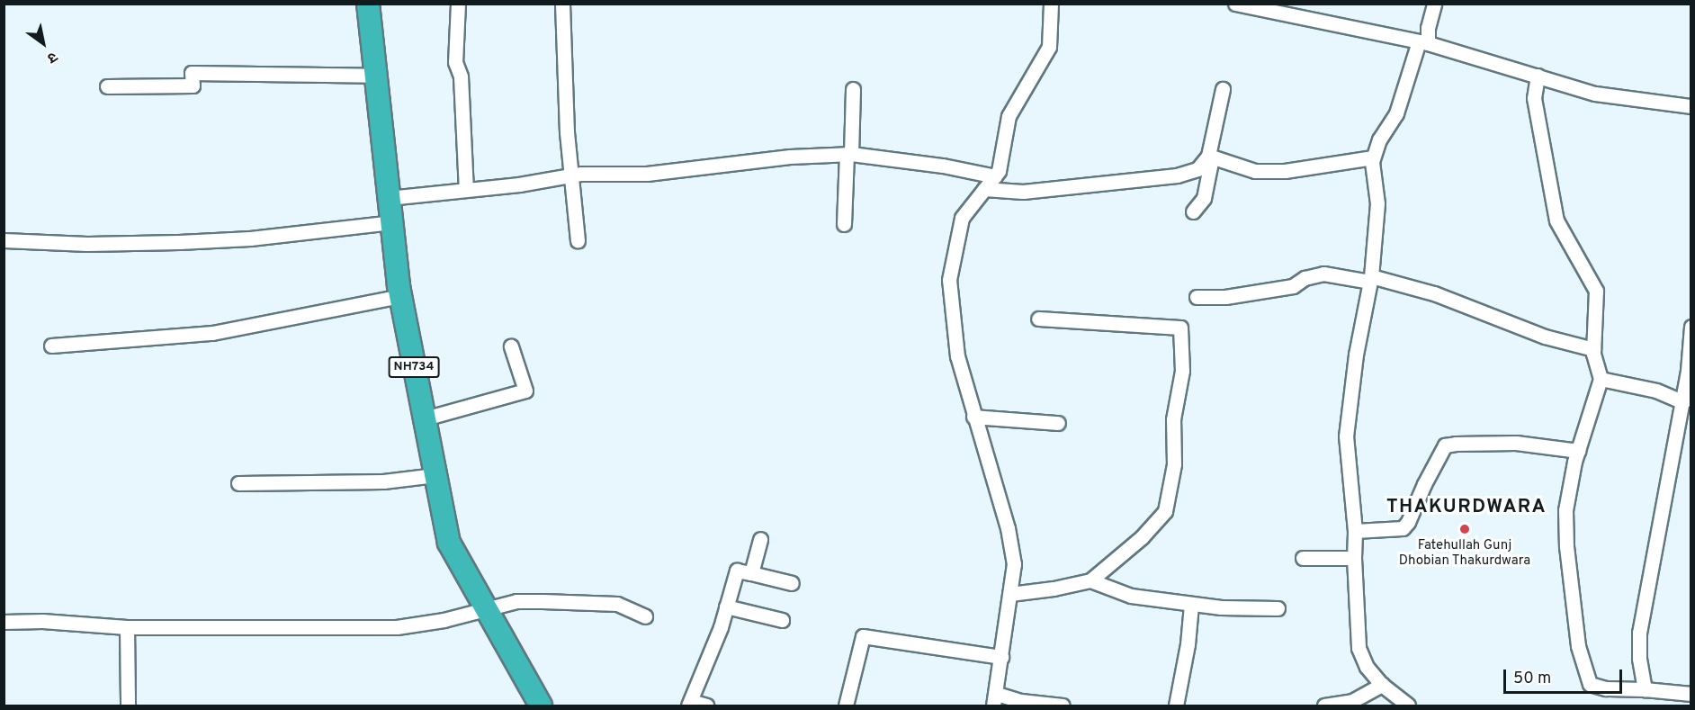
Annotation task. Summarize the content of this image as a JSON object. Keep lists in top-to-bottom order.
{
  "streets": {
    "highway": ["NH734"]
  },
  "districts": ["THAKURDWARA"],
  "places": ["Fatehullah Gunj Dhobian Thakurdwara"],
  "scale_bar": "50 m",
  "north": "bottom right"
}
